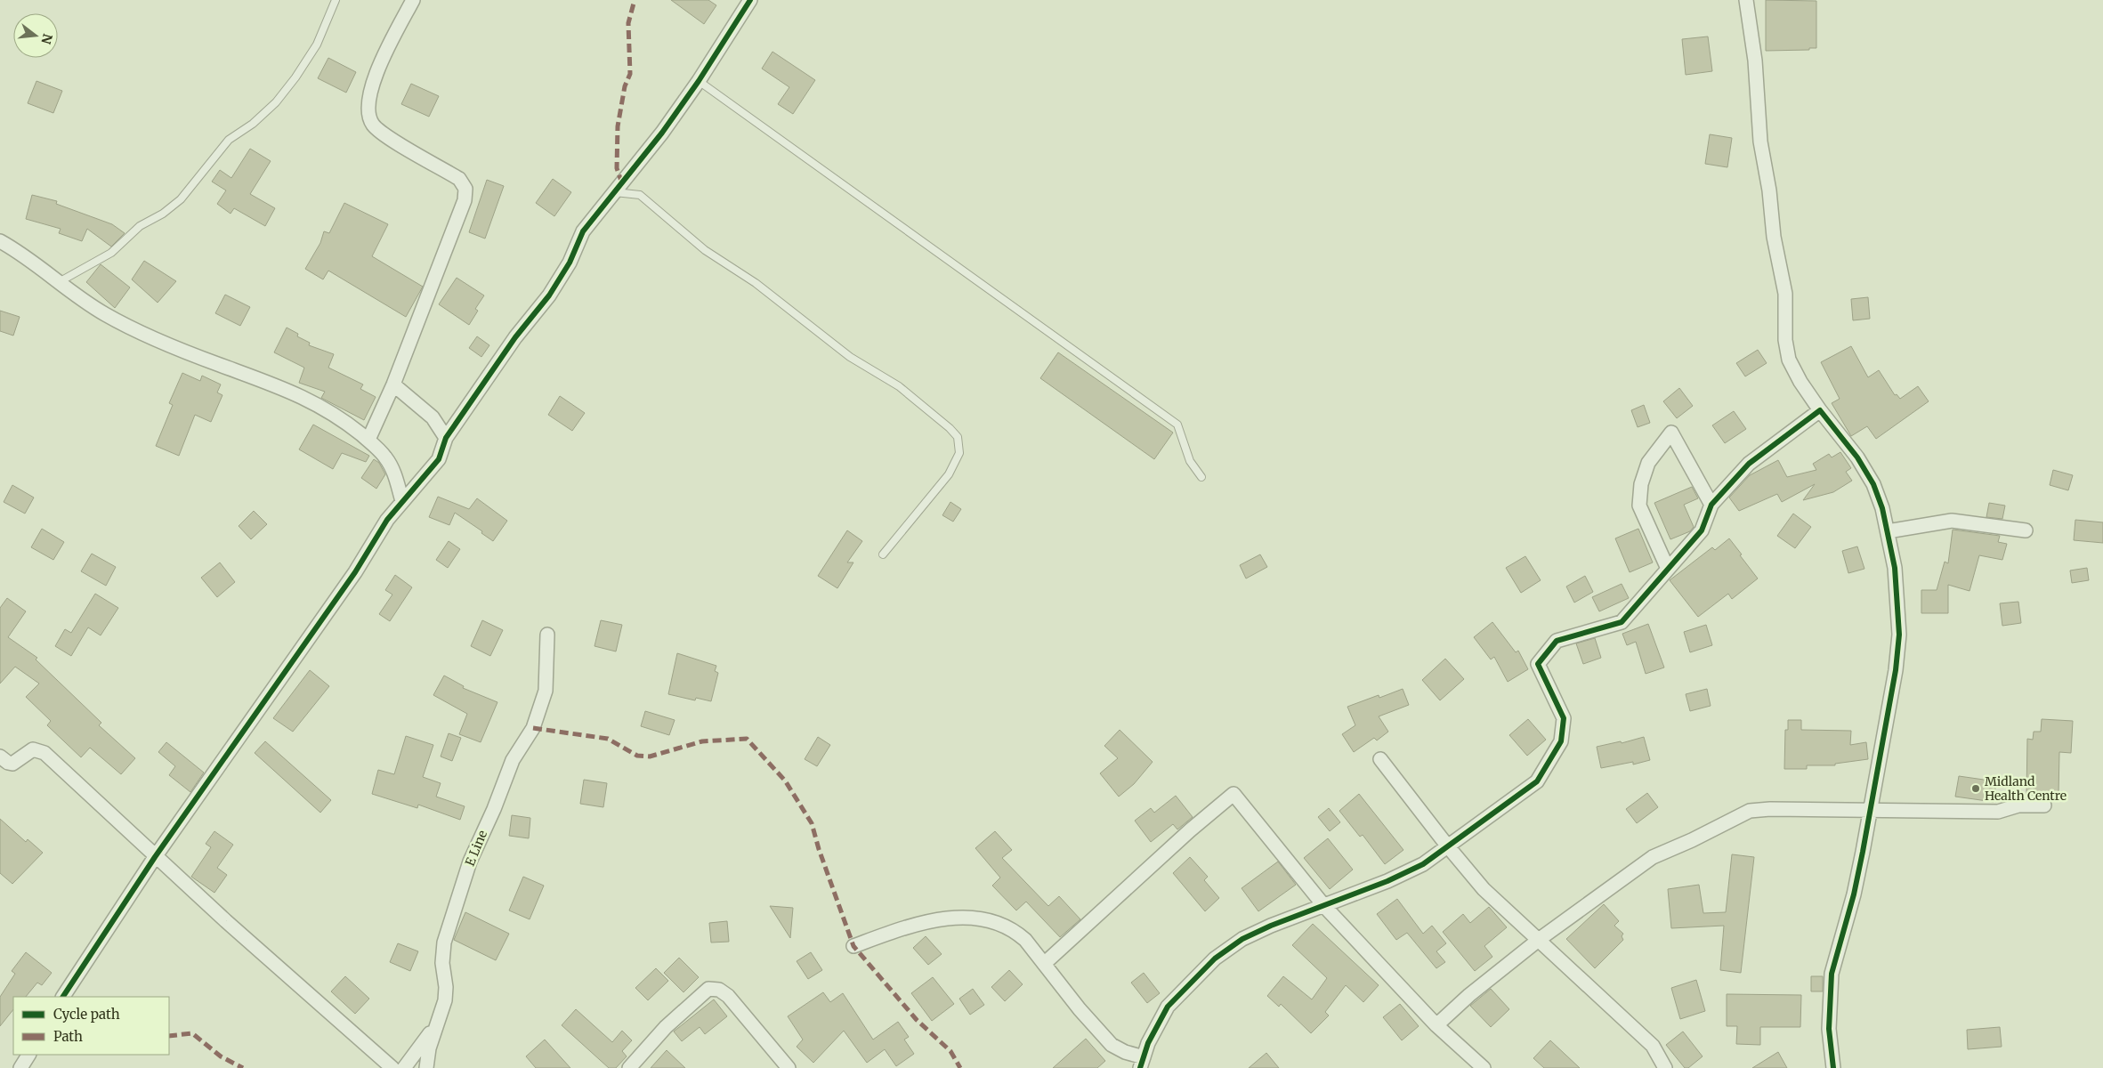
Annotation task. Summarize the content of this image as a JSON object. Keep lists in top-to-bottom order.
{
  "streets": {
    "street": ["E Line"]
  },
  "places": ["Midland Health Centre"],
  "legend": ["Cycle path", "Path"],
  "north": "right"
}
